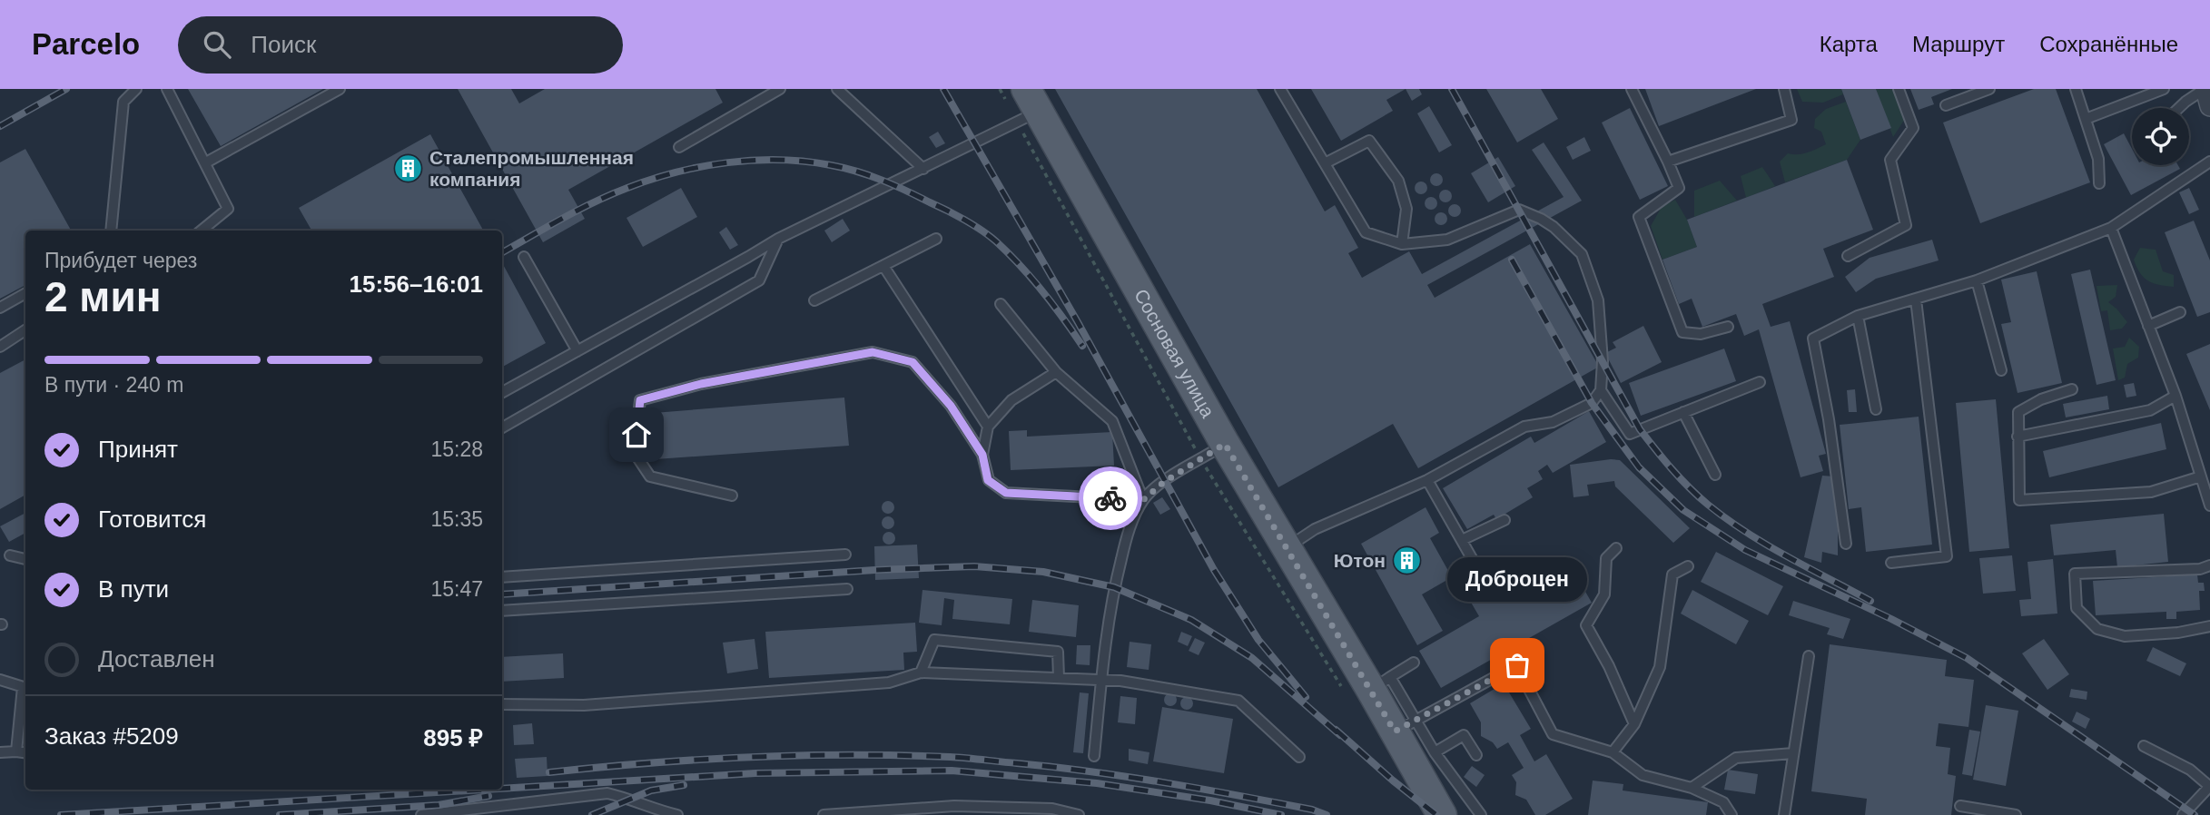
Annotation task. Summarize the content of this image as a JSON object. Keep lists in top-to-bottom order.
{
  "streets": {
    "main road": ["Сосновая улица"]
  },
  "places": {
    "building": ["Сталепромышленная компания", "Ютон"],
    "other": ["Доброцен"]
  },
  "page": {
    "header": "Parcelo",
    "search": "Поиск",
    "nav": ["Карта", "Маршрут", "Сохранённые"],
    "heading": ["2 мин", "Прибудет через", "15:56–16:01"],
    "panel": ["Заказ #5209", "895 ₽"],
    "bar": "В пути · 240 m",
    "list": [
      ["Принят", "15:28"],
      ["Готовится", "15:35"],
      ["В пути", "15:47"],
      "Доставлен"
    ],
    "bubble": "Доброцен"
  }
}
